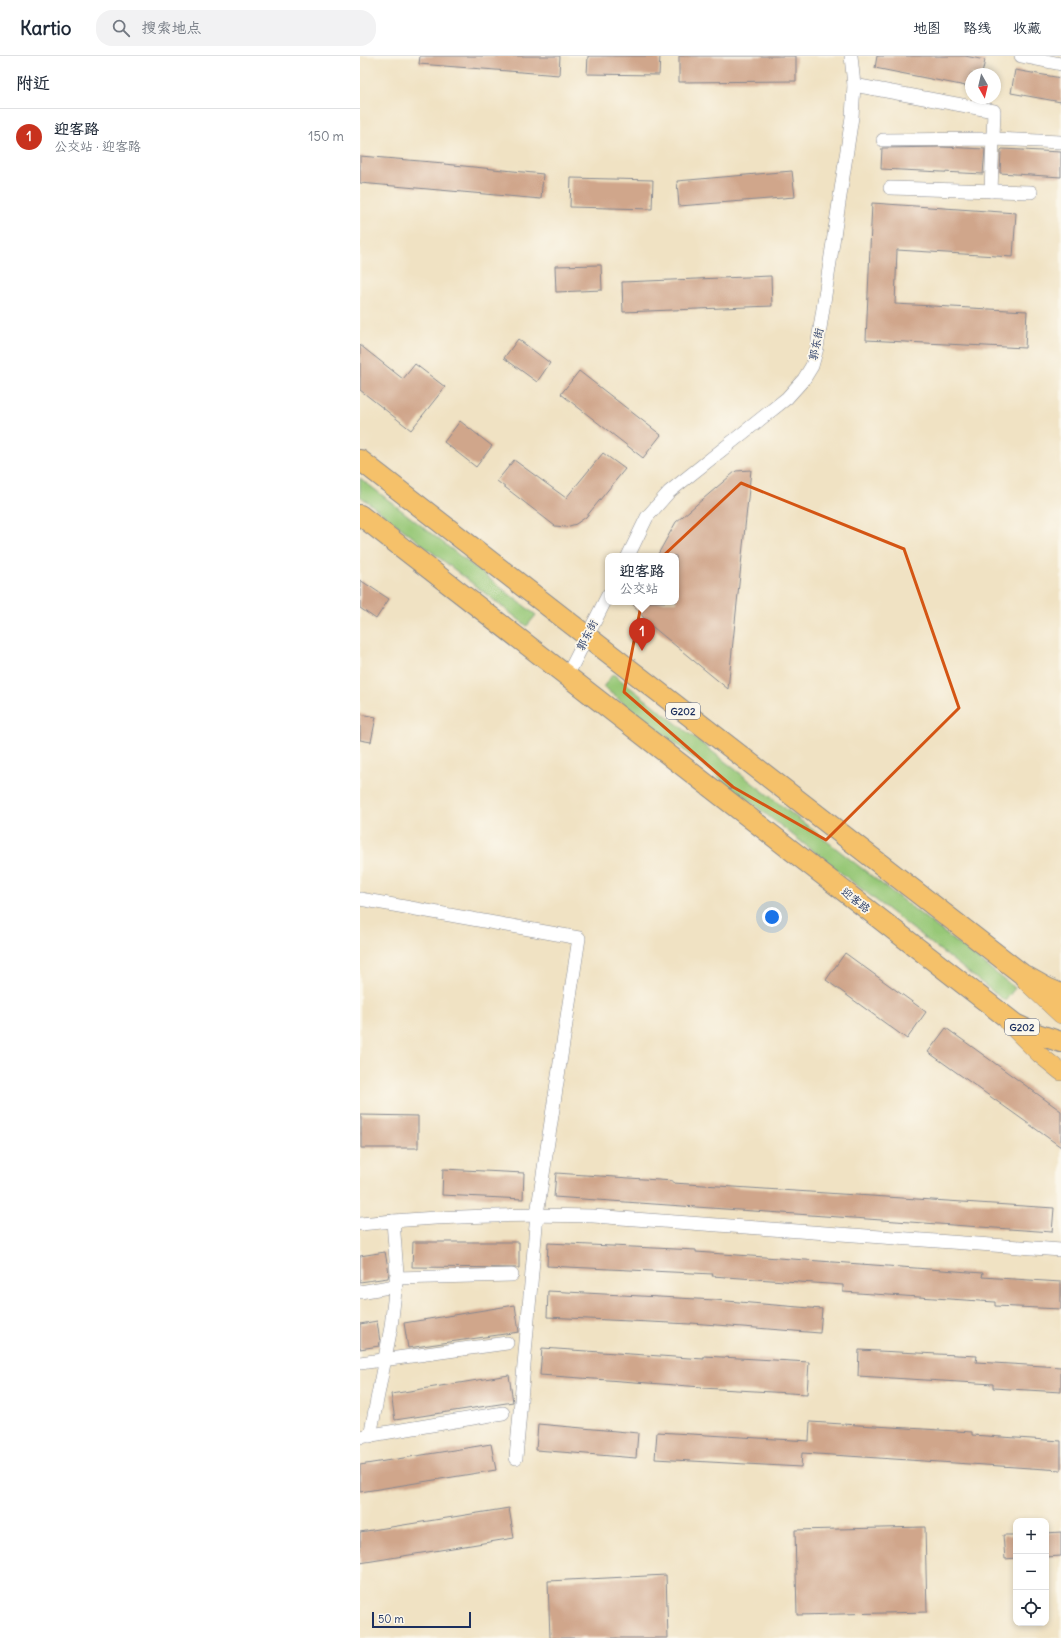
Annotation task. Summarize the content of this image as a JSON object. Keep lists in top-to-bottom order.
{
  "streets": {
    "highway": ["G202", "迎客路"],
    "street": ["郭东街"]
  },
  "crossings": [
    ["郭东街", "G202"],
    ["郭东街", "迎客路"],
    ["G202", "迎客路"]
  ],
  "scale_bar": "50 m",
  "north": "bottom",
  "page": {
    "header": "Kartio",
    "search": "搜索地点",
    "nav": ["地图", "路线", "收藏"],
    "heading": "附近",
    "list": [
      {
        "mark": "1",
        "name": "迎客路",
        "note": "公交站 · 迎客路",
        "value": "150 m"
      }
    ],
    "popup": ["迎客路", "公交站"],
    "pins": "1",
    "map_buttons": ["+", "−"],
    "scale": "50 m"
  }
}
